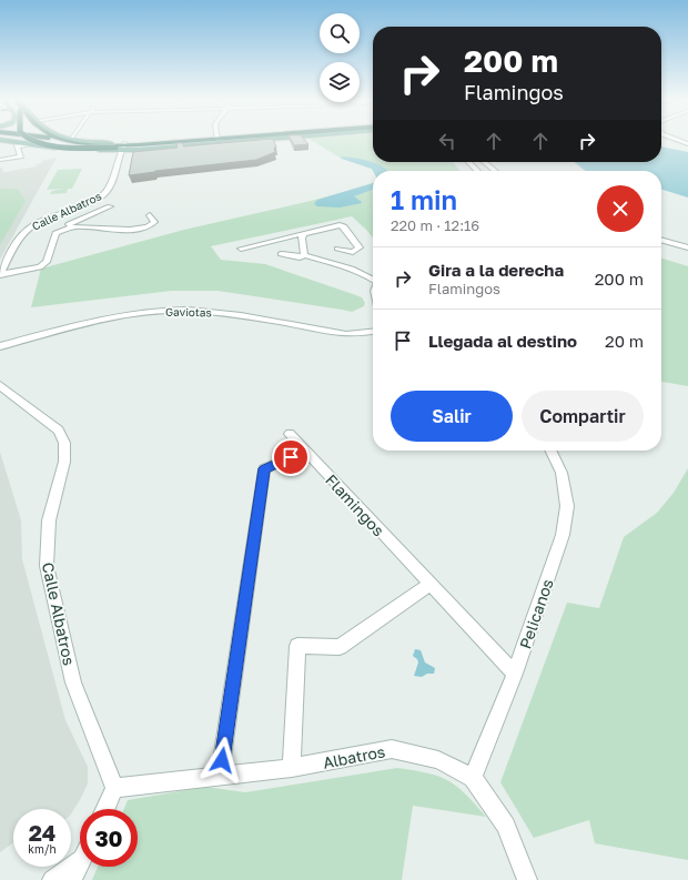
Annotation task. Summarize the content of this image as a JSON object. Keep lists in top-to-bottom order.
{
  "streets": {
    "street": [
      "Calle Albatros",
      "Gaviotas",
      "Flamingos",
      "Pelicanos",
      "Albatros"
    ]
  },
  "crossings": [
    ["Calle Albatros", "Albatros"],
    ["Flamingos", "Pelicanos"],
    ["Pelicanos", "Albatros"]
  ],
  "page": {
    "turn": ["200 m", "Flamingos"],
    "heading": ["1 min", "220 m · 12:16"],
    "list": [
      {
        "name": "Gira a la derecha",
        "note": "Flamingos",
        "value": "200 m"
      },
      {
        "name": "Llegada al destino",
        "value": "20 m"
      }
    ],
    "buttons": ["Salir", "Compartir"],
    "speed": "24 km/h",
    "limit": "30"
  }
}
